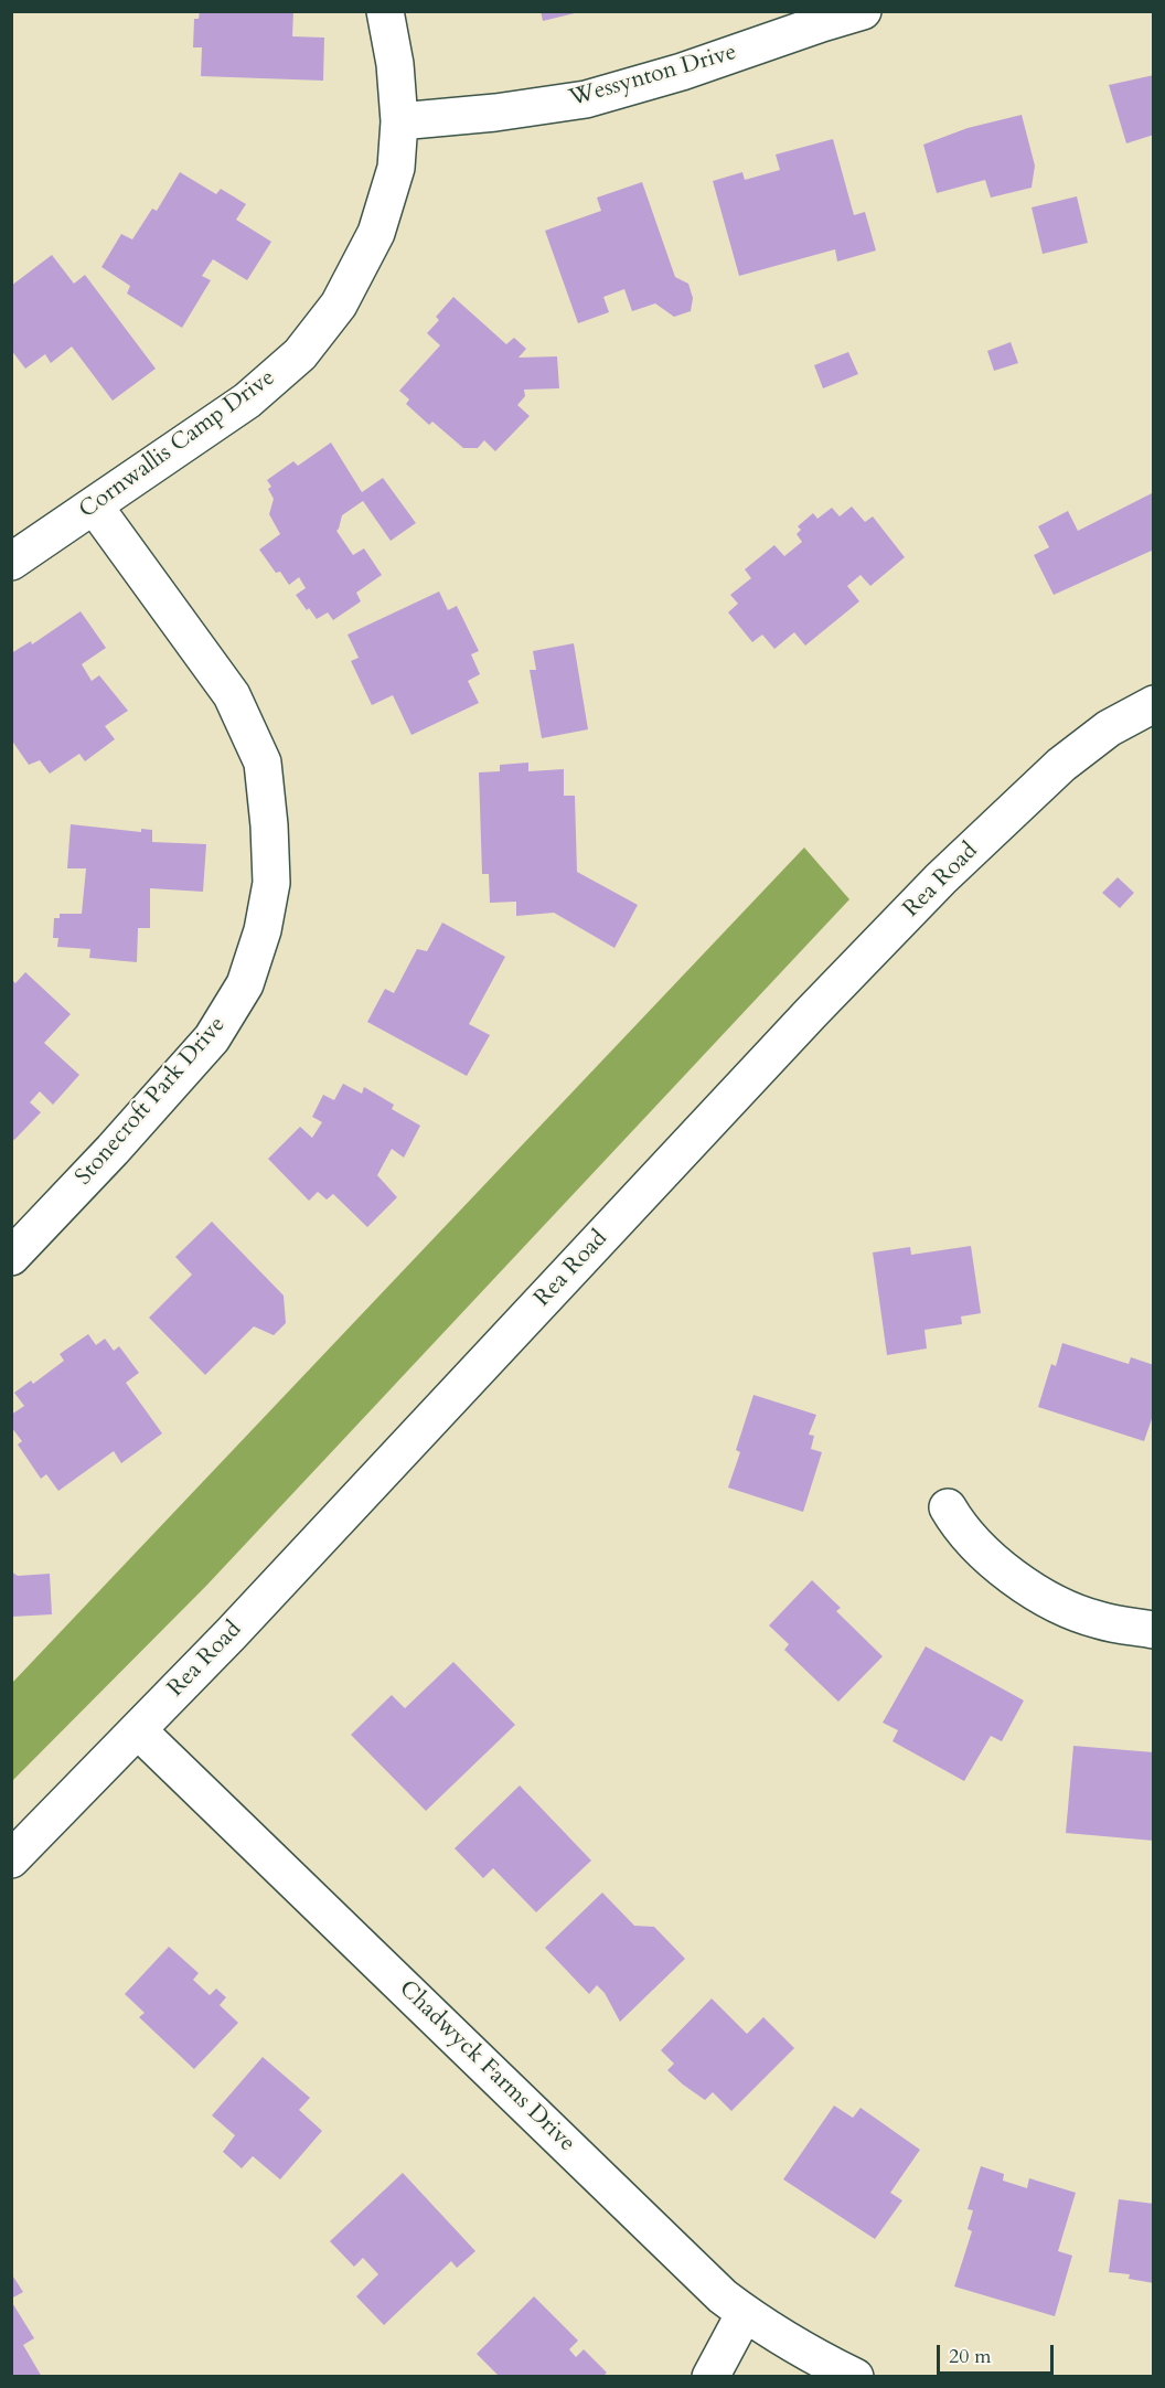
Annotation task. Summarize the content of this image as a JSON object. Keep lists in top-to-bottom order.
{
  "streets": {
    "street": [
      "Wessynton Drive",
      "Cornwallis Camp Drive",
      "Rea Road",
      "Stonecroft Park Drive",
      "Chadwyck Farms Drive"
    ]
  },
  "crossings": [
    ["Wessynton Drive", "Cornwallis Camp Drive"],
    ["Cornwallis Camp Drive", "Stonecroft Park Drive"],
    ["Rea Road", "Chadwyck Farms Drive"]
  ],
  "scale_bar": "20 m"
}
